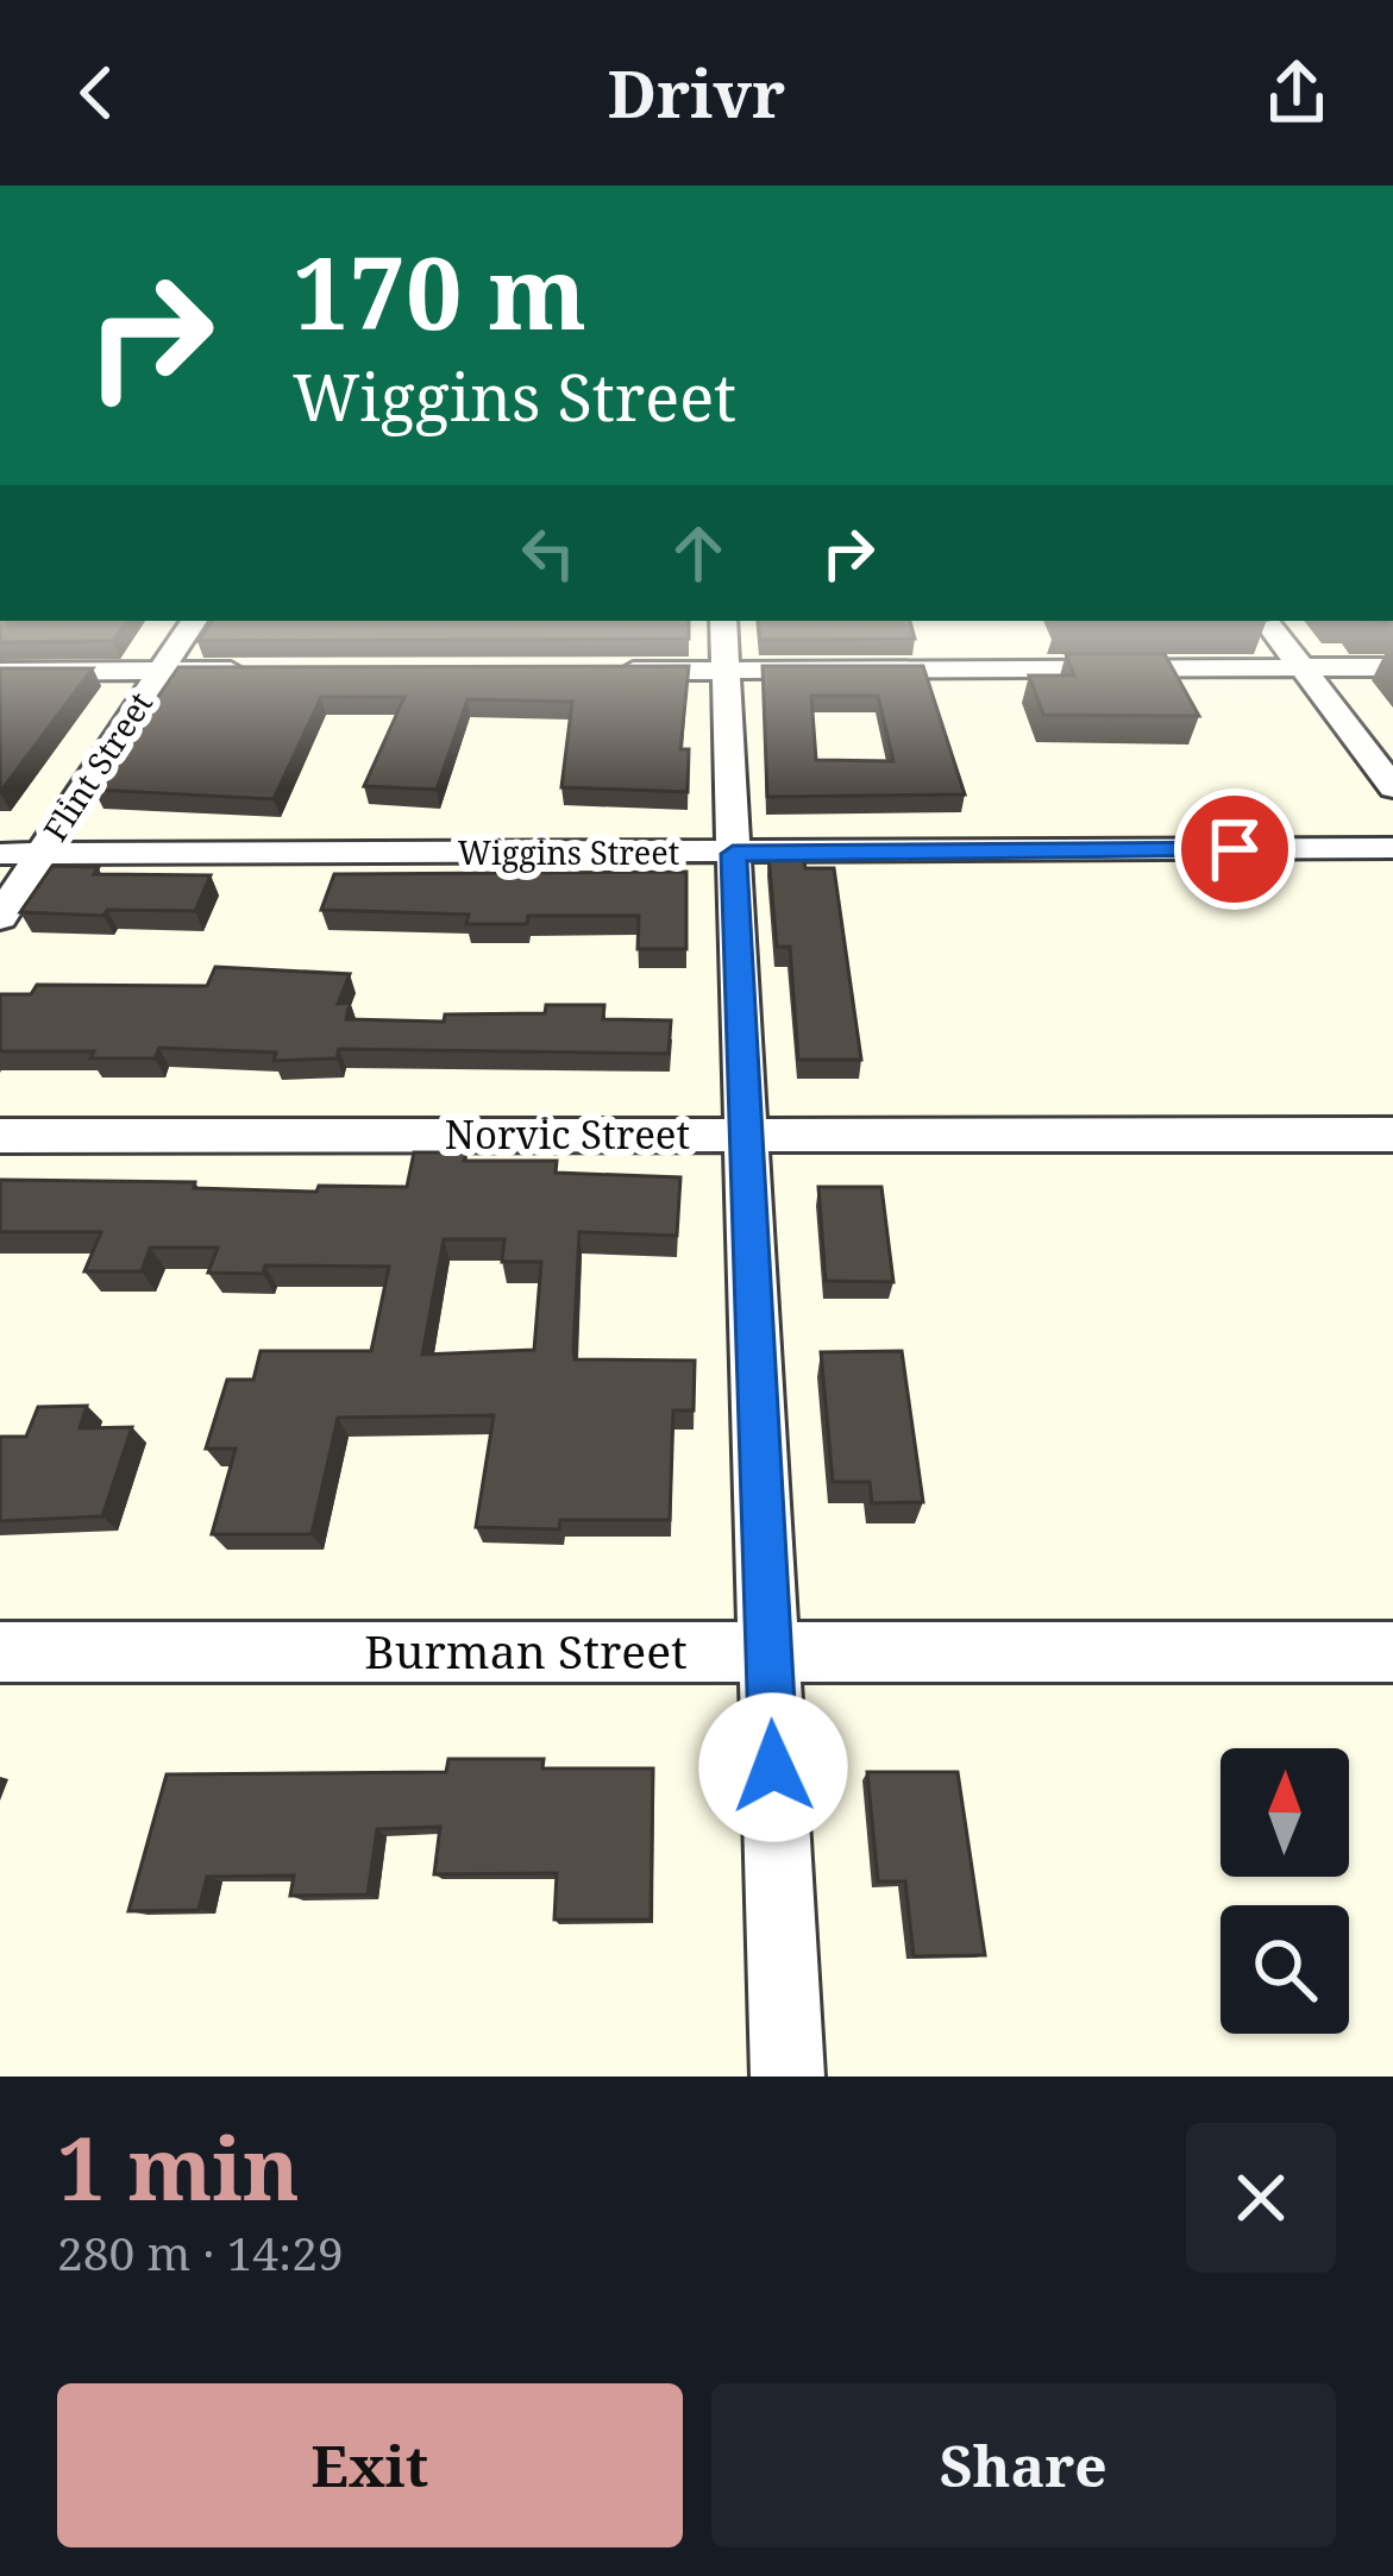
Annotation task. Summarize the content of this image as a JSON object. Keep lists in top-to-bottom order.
{
  "streets": {
    "street": [
      "Flint Street",
      "Wiggins Street",
      "Norvic Street",
      "Burman Street"
    ]
  },
  "crossings": [
    ["Flint Street", "Wiggins Street"]
  ],
  "north": "top",
  "page": {
    "header": "Drivr",
    "turn": ["170 m", "Wiggins Street"],
    "heading": ["1 min", "280 m · 14:29"],
    "buttons": ["Exit", "Share"]
  }
}
